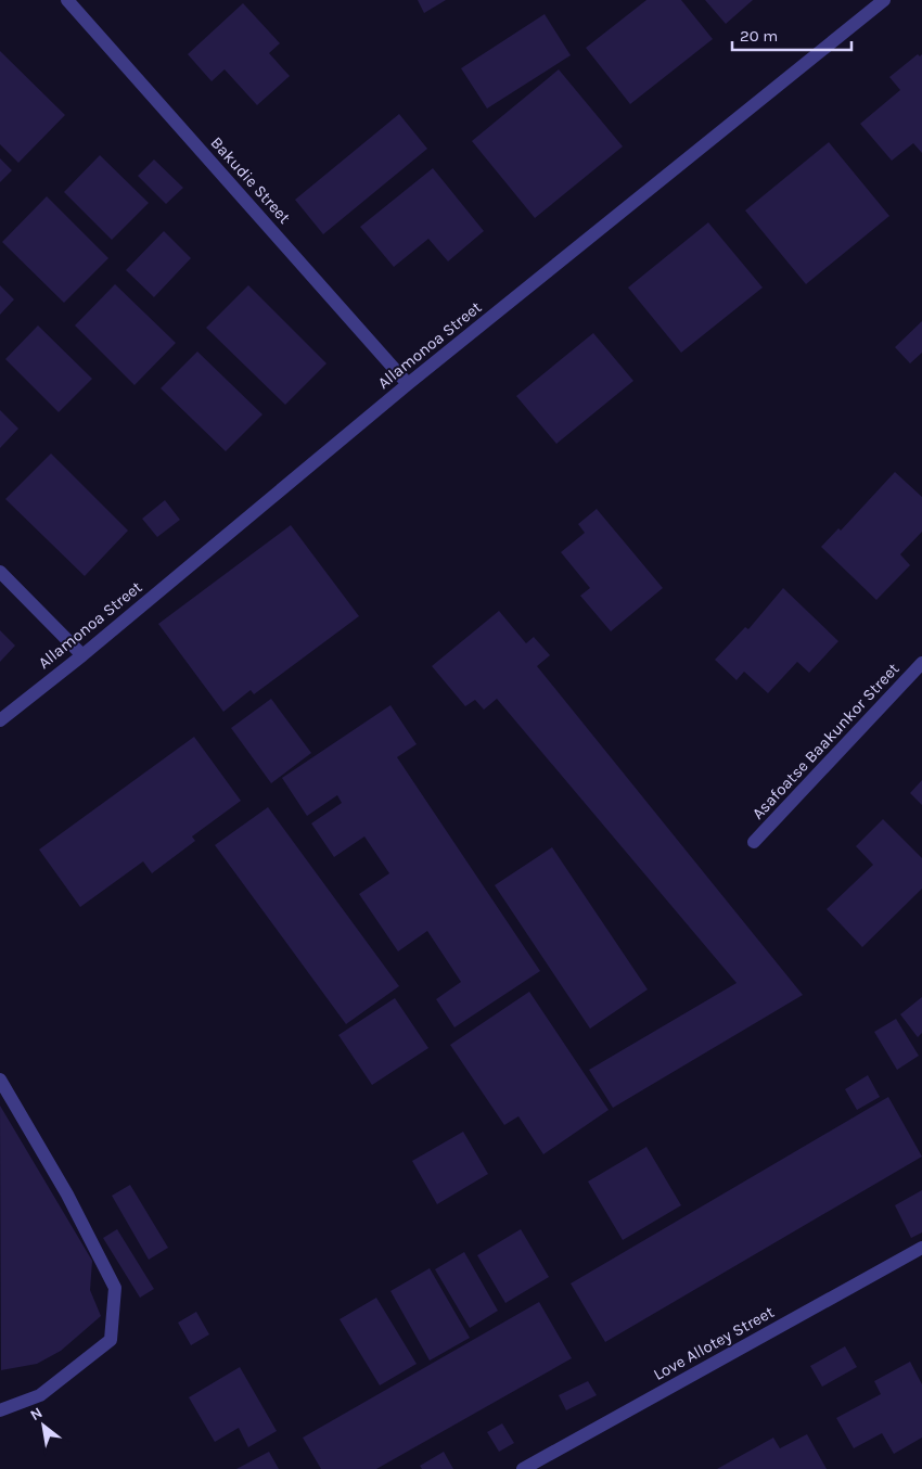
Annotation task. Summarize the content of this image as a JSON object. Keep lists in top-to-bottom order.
{
  "streets": {
    "street": [
      "Bakudie Street",
      "Allamonoa Street",
      "Asafoatse Baakunkor Street",
      "Love Allotey Street"
    ]
  },
  "crossings": [
    ["Bakudie Street", "Allamonoa Street"]
  ],
  "scale_bar": "20 m",
  "north": "top left"
}
